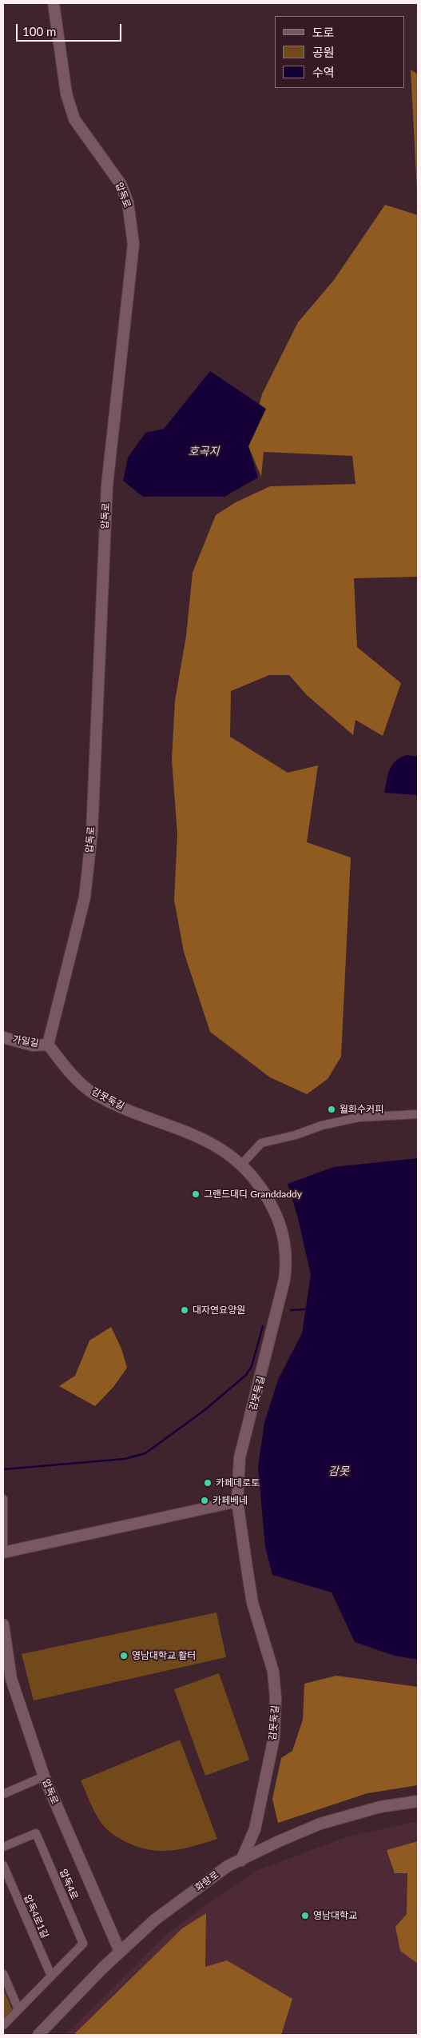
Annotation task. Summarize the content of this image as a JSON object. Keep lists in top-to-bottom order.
{
  "streets": {
    "street": [
      "압독로",
      "가일길",
      "감못둑길",
      "화랑로",
      "압독4로",
      "압독4로1길"
    ]
  },
  "crossings": [
    ["압독로", "가일길"],
    ["압독로", "감못둑길"],
    ["압독로", "화랑로"],
    ["가일길", "감못둑길"],
    ["감못둑길", "화랑로"],
    ["압독4로", "압독4로1길"]
  ],
  "water": ["호곡지", "감못"],
  "places": [
    "월화수커피",
    "그랜드대디 Granddaddy",
    "대자연요양원",
    "카페데로토",
    "카페베네",
    "영남대학교 활터",
    "영남대학교"
  ],
  "legend": ["도로", "공원", "수역"],
  "scale_bar": "100 m"
}
